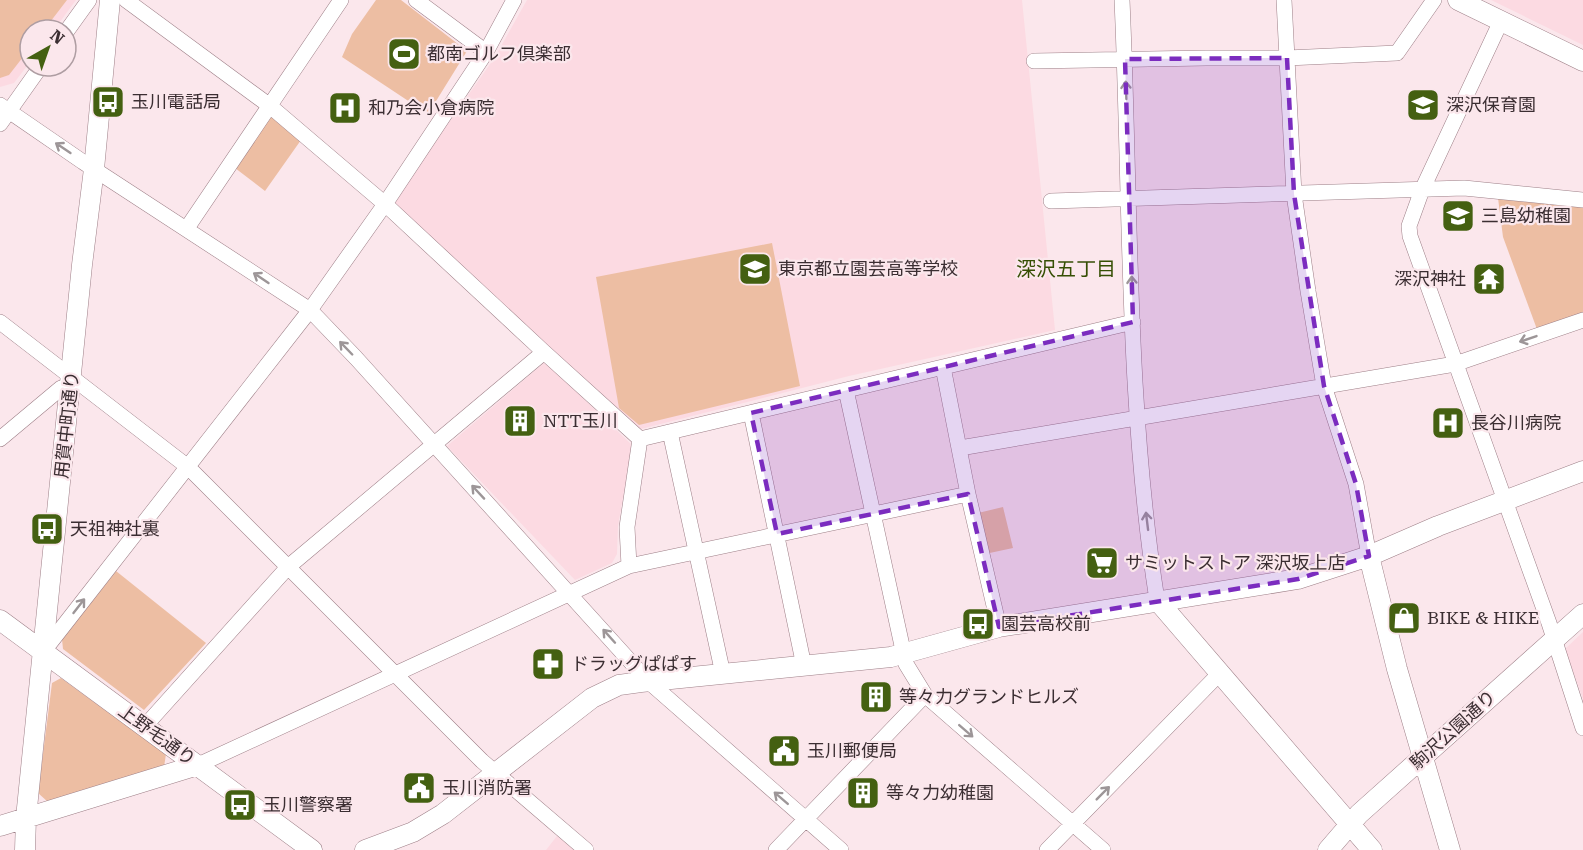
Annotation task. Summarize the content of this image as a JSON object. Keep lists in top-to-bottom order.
{
  "streets": {
    "street": ["用賀中町通り", "駒沢公園通り", "上野毛通り"]
  },
  "crossings": [
    ["用賀中町通り", "上野毛通り"]
  ],
  "districts": ["深沢五丁目"],
  "places": {
    "sports": ["都南ゴルフ倶楽部"],
    "bus stop": [
      "玉川電話局",
      "天祖神社裏",
      "園芸高校前",
      "玉川警察署"
    ],
    "school or university": ["深沢保育園", "三島幼稚園", "東京都立園芸高等学校"],
    "hospital": ["和乃会小倉病院", "長谷川病院"],
    "temple": ["深沢神社"],
    "building": ["NTT玉川", "等々力グランドヒルズ", "等々力幼稚園"],
    "supermarket": ["サミットストア 深沢坂上店"],
    "shop": ["BIKE & HIKE"],
    "pharmacy": ["ドラッグぱぱす"],
    "public building": ["玉川郵便局", "玉川消防署"]
  },
  "north": "top right"
}
